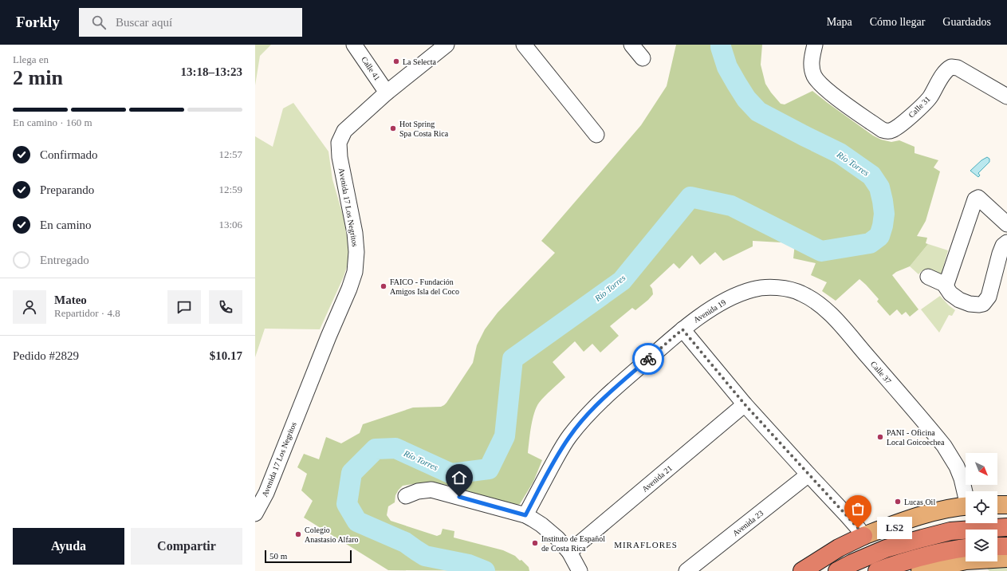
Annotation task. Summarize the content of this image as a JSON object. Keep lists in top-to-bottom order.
{
  "streets": {
    "street": [
      "Calle 41",
      "Calle 31",
      "Avenida 17 Los Negritos",
      "Avenida 19",
      "Calle 37",
      "Avenida 21",
      "Avenida 23"
    ]
  },
  "crossings": [
    ["Calle 41", "Avenida 17 Los Negritos"],
    ["Avenida 19", "Calle 37"]
  ],
  "districts": ["MIRAFLORES"],
  "water": ["Río Torres"],
  "places": [
    "La Selecta",
    "Hot Spring Spa Costa Rica",
    "FAICO - Fundación Amigos Isla del Coco",
    "PANI - Oficina Local Goicoechea",
    "Lucas Oil",
    "LS2",
    "Colegio Anastasio Alfaro",
    "Instituto de Español de Costa Rica"
  ],
  "scale_bar": "50 m",
  "north": "bottom right",
  "page": {
    "header": "Forkly",
    "search": "Buscar aquí",
    "nav": ["Mapa", "Cómo llegar", "Guardados"],
    "heading": ["2 min", "Llega en", "13:18–13:23"],
    "panel": [
      "Mateo",
      "Repartidor · 4.8",
      "Pedido #2829",
      "$10.17"
    ],
    "bar": "En camino · 160 m",
    "list": [
      ["Confirmado", "12:57"],
      ["Preparando", "12:59"],
      ["En camino", "13:06"],
      "Entregado"
    ],
    "bubble": "LS2",
    "buttons": ["Ayuda", "Compartir"],
    "scale": "50 m"
  }
}
